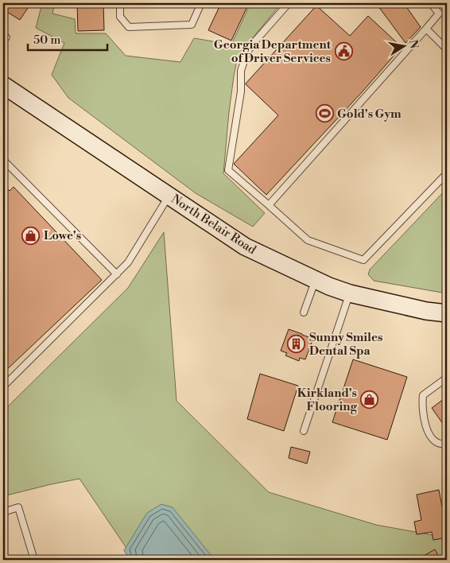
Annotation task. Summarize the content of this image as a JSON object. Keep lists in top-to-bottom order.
{
  "streets": {
    "street": ["North Belair Road"]
  },
  "places": {
    "public building": ["Georgia Department of Driver Services"],
    "sports": ["Gold's Gym"],
    "shop": ["Lowe's", "Kirkland's Flooring"],
    "building": ["Sunny Smiles Dental Spa"]
  },
  "scale_bar": "50 m",
  "north": "right"
}
